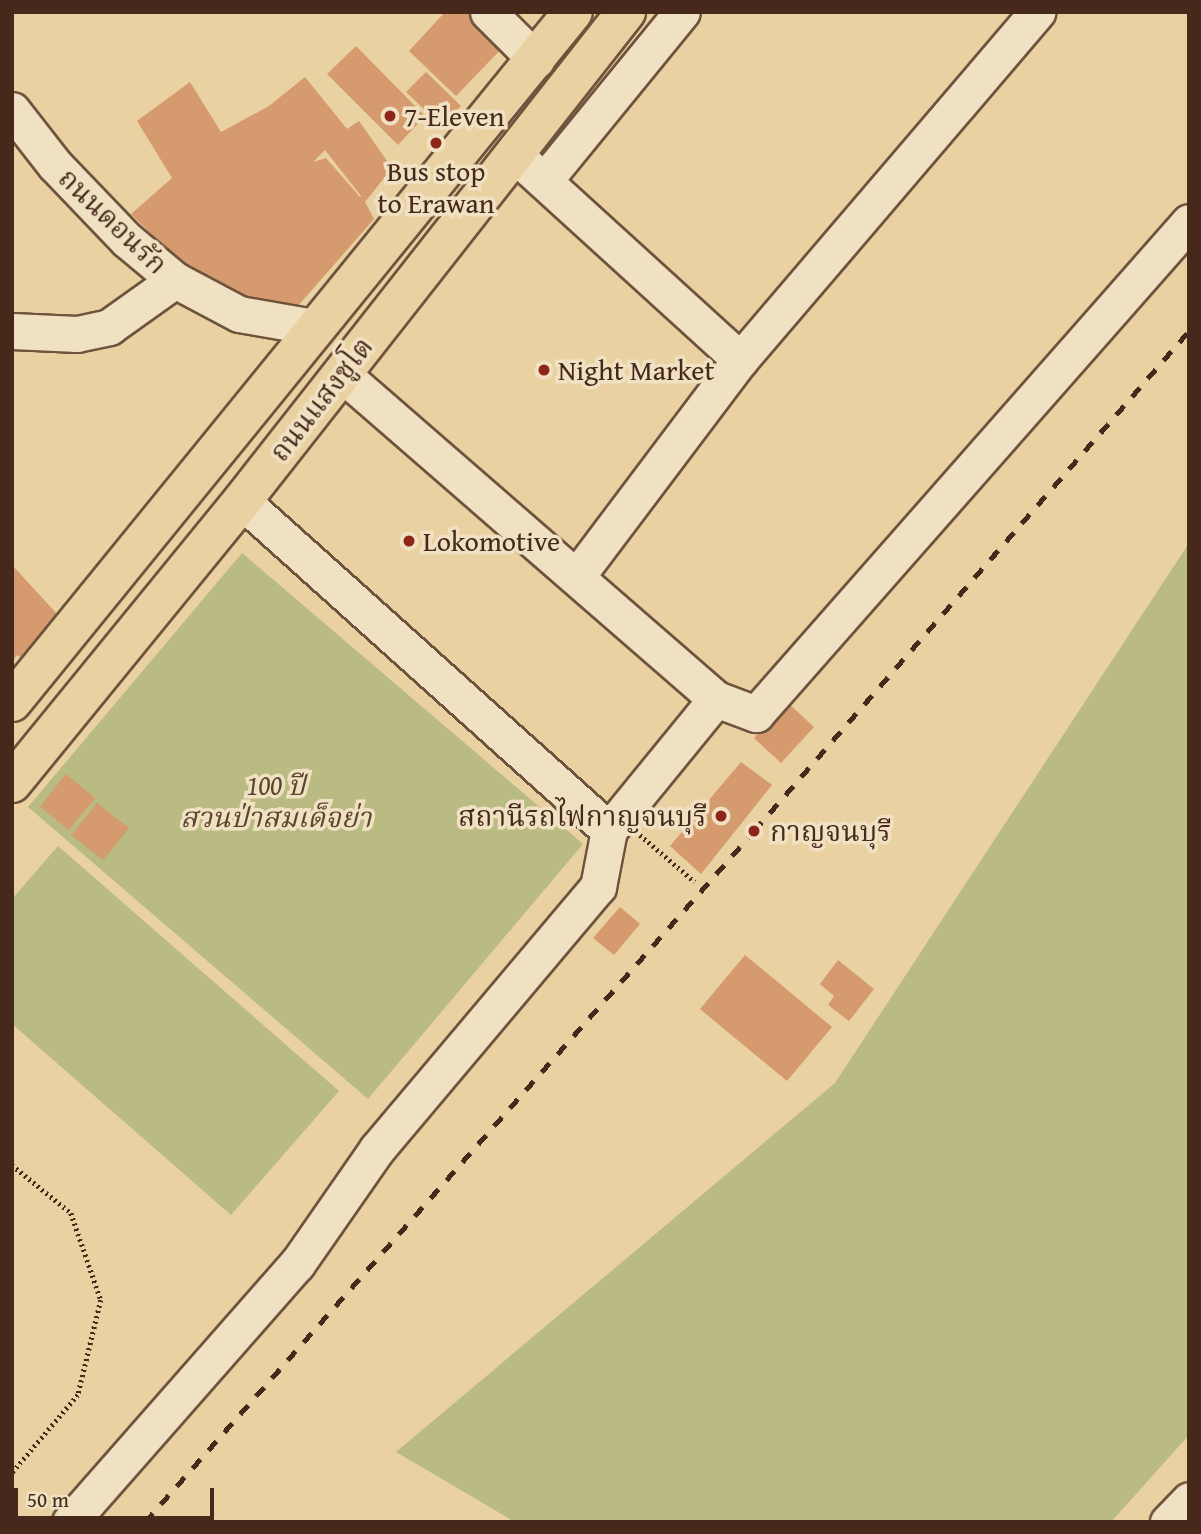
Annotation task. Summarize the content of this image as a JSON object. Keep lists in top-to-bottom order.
{
  "streets": {
    "main road": ["ถนนแสงชูโต"],
    "street": ["ถนนดอนรัก"]
  },
  "crossings": [
    ["ถนนดอนรัก", "ถนนแสงชูโต"]
  ],
  "parks": ["100 ปี สวนป่าสมเด็จย่า"],
  "places": [
    "7-Eleven",
    "Bus stop to Erawan",
    "Night Market",
    "Lokomotive",
    "สถานีรถไฟกาญจนบุรี",
    "กาญจนบุรี"
  ],
  "scale_bar": "50 m"
}
